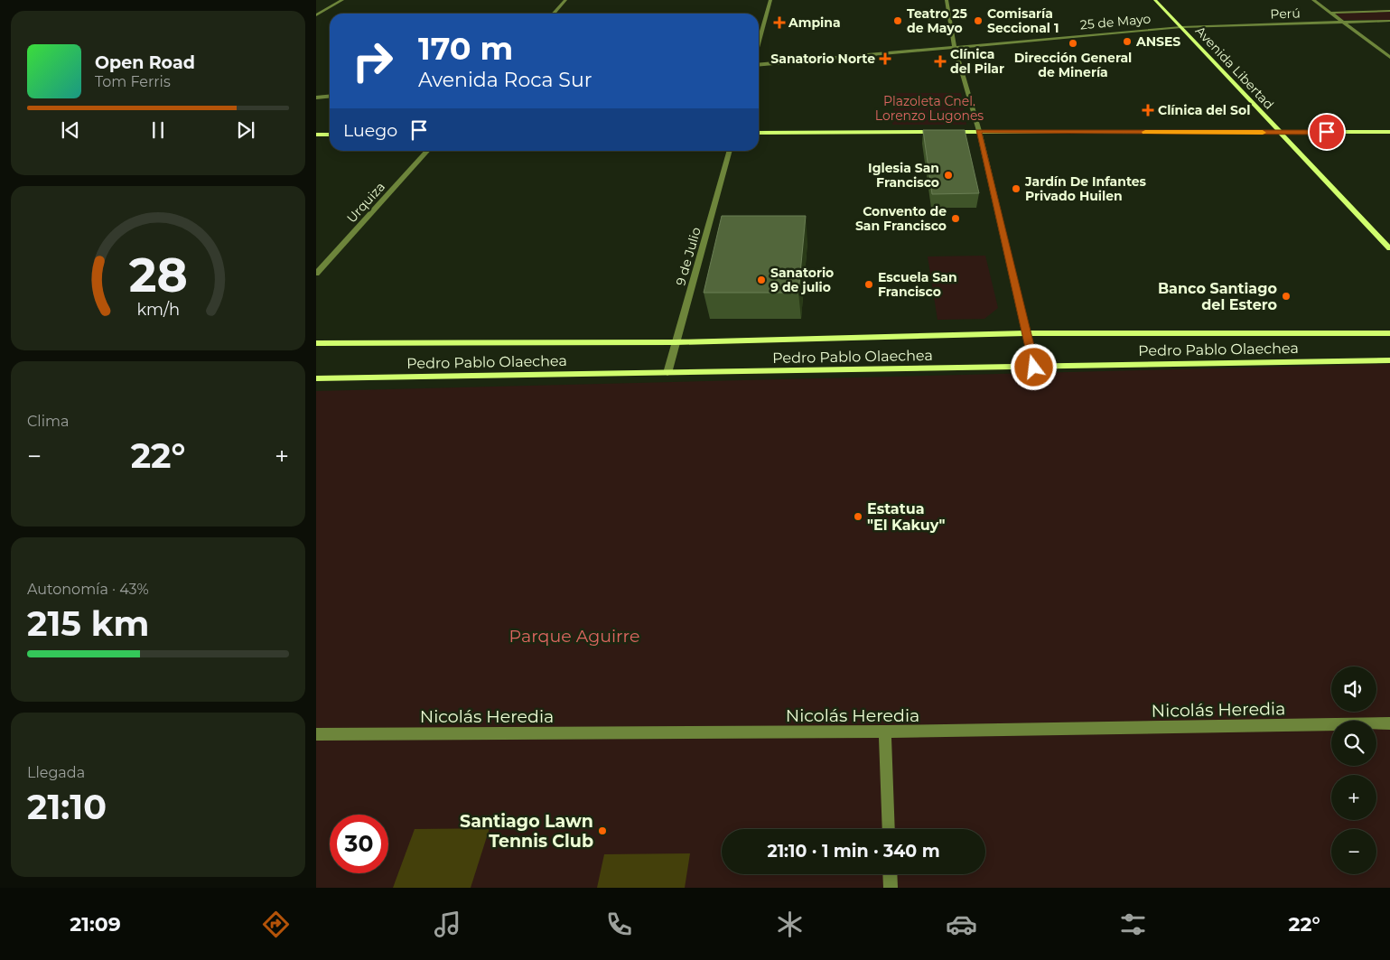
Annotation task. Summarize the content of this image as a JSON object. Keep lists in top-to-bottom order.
{
  "streets": {
    "street": [
      "Perú",
      "25 de Mayo",
      "Avenida Libertad",
      "Urquiza",
      "9 de Julio",
      "Pedro Pablo Olaechea",
      "Nicolás Heredia"
    ]
  },
  "crossings": [
    ["Perú", "25 de Mayo"],
    ["Perú", "Avenida Libertad"],
    ["25 de Mayo", "Avenida Libertad"],
    ["9 de Julio", "Pedro Pablo Olaechea"]
  ],
  "parks": ["Plazoleta Cnel. Lorenzo Lugones", "Parque Aguirre"],
  "places": {
    "other": [
      "Teatro 25 de Mayo",
      "Comisaría Seccional 1",
      "ANSES",
      "Dirección General de Minería",
      "Iglesia San Francisco",
      "Jardín De Infantes Privado Huilen",
      "Convento de San Francisco",
      "Sanatorio 9 de julio",
      "Escuela San Francisco",
      "Banco Santiago del Estero",
      "Estatua \"El Kakuy\"",
      "Santiago Lawn Tennis Club"
    ],
    "health": [
      "Ampina",
      "Sanatorio Norte",
      "Clínica del Pilar",
      "Clínica del Sol"
    ]
  },
  "page": {
    "turn": ["170 m", "Avenida Roca Sur"],
    "song": ["Open Road", "Tom Ferris"],
    "then": "Luego",
    "tile": [
      "Clima",
      ["Autonomía · 43%", "215 km"],
      ["Llegada", "21:10"]
    ],
    "heat": ["−", "22°", "+"],
    "map_buttons": ["+", "−"],
    "limit": "30",
    "trip": "21:10 · 1 min · 340 m",
    "tabs": ["21:09", "22°"],
    "gauge": ["28", "km/h"]
  }
}
